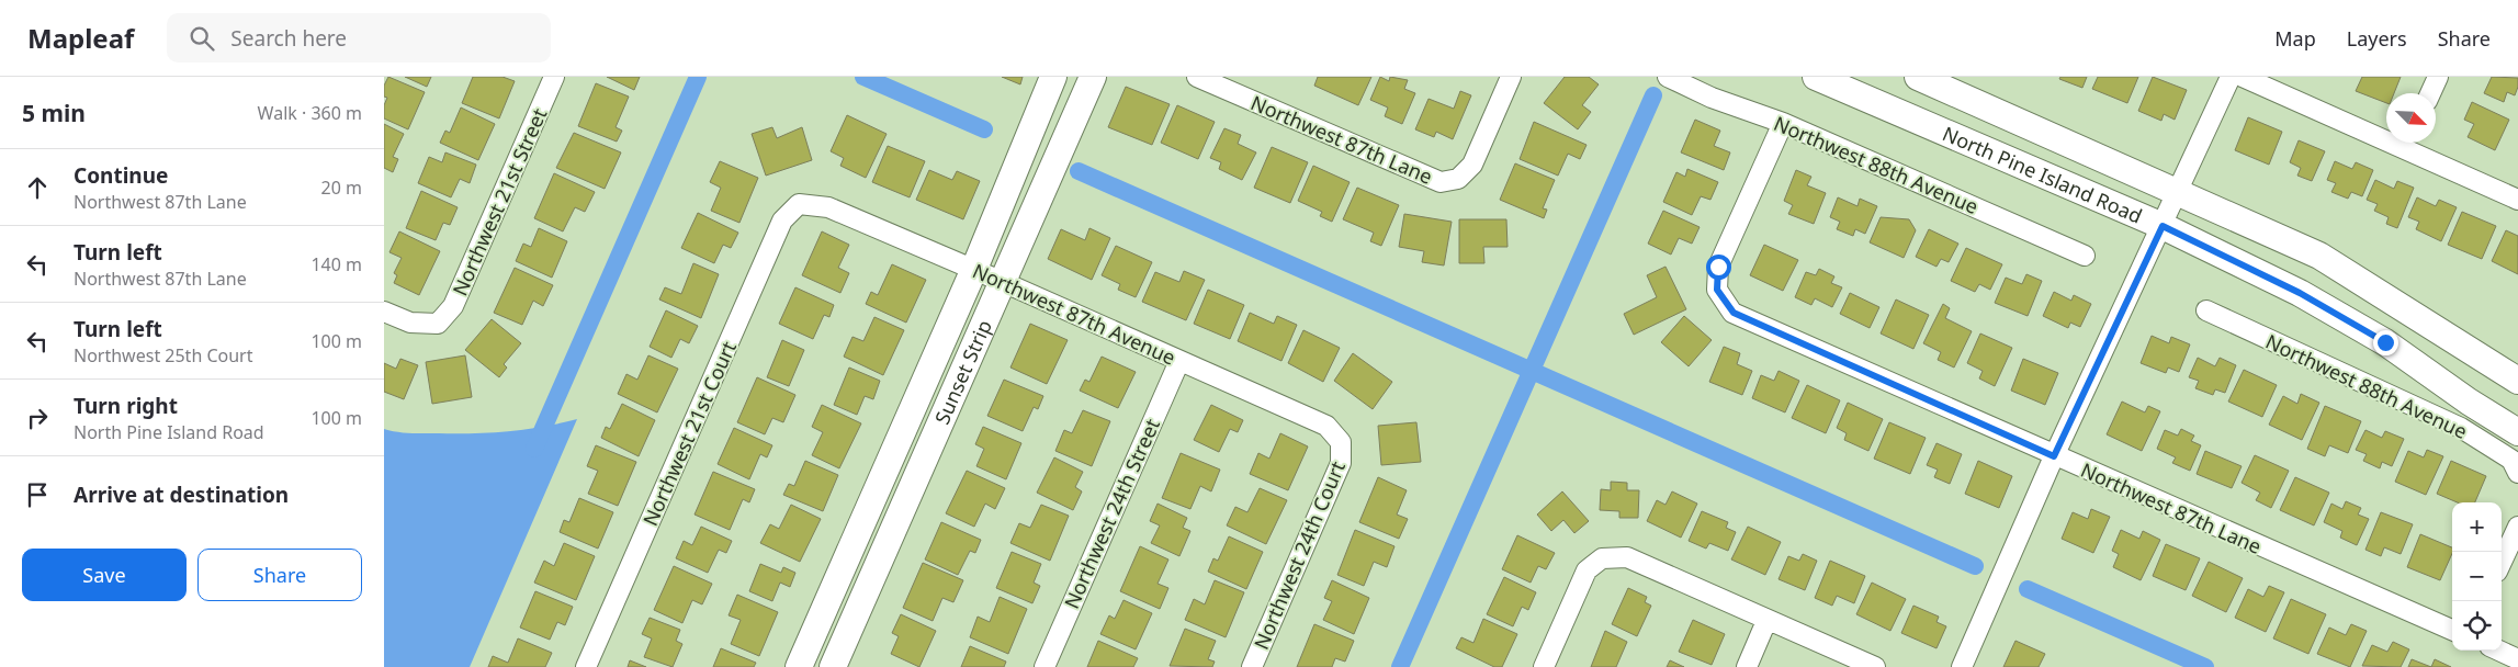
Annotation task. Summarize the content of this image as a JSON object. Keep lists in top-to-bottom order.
{
  "streets": {
    "main road": ["North Pine Island Road", "Sunset Strip"],
    "street": [
      "Northwest 87th Lane",
      "Northwest 88th Avenue",
      "Northwest 21st Street",
      "Northwest 87th Avenue",
      "Northwest 21st Court",
      "Northwest 24th Street",
      "Northwest 24th Court"
    ]
  },
  "crossings": [
    ["Northwest 87th Lane", "Northwest 88th Avenue"],
    ["Northwest 87th Avenue", "Sunset Strip"],
    ["Northwest 87th Avenue", "Northwest 21st Court"],
    ["Northwest 87th Avenue", "Northwest 24th Street"],
    ["Northwest 87th Avenue", "Northwest 24th Court"]
  ],
  "north": "bottom right",
  "page": {
    "header": "Mapleaf",
    "search": "Search here",
    "nav": ["Map", "Layers", "Share"],
    "heading": ["5 min", "Walk · 360 m"],
    "list": [
      ["Continue", "Northwest 87th Lane", "20 m"],
      ["Turn left", "Northwest 87th Lane", "140 m"],
      ["Turn left", "Northwest 25th Court", "100 m"],
      ["Turn right", "North Pine Island Road", "100 m"],
      "Arrive at destination"
    ],
    "map_buttons": ["+", "−"],
    "buttons": ["Save", "Share"]
  }
}
